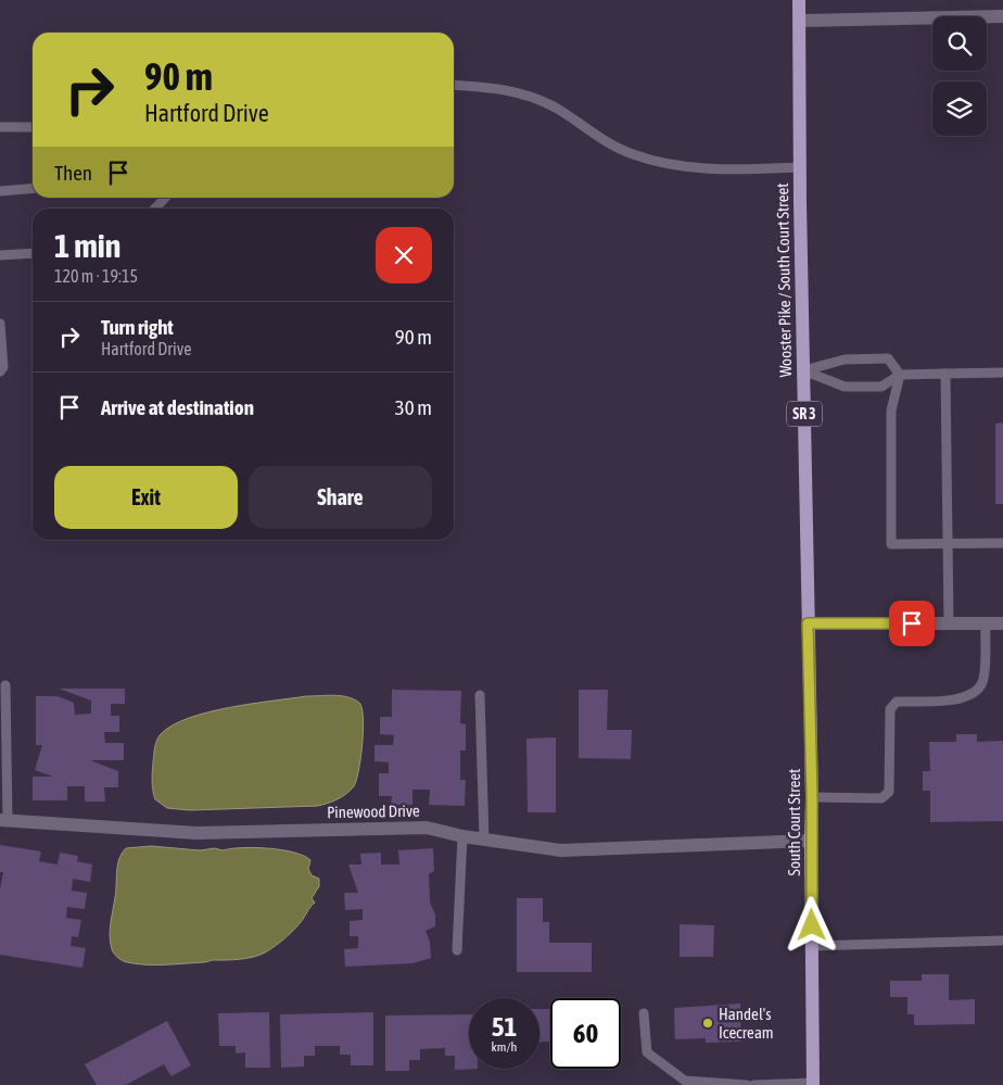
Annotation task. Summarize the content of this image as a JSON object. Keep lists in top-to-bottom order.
{
  "streets": {
    "main road": ["Wooster Pike / South Court Street", "SR 3", "South Court Street"],
    "street": ["Pinewood Drive"]
  },
  "crossings": [
    ["Wooster Pike / South Court Street", "South Court Street"],
    ["Pinewood Drive", "South Court Street"]
  ],
  "places": ["Handel's Icecream"],
  "page": {
    "turn": ["90 m", "Hartford Drive"],
    "then": "Then",
    "heading": ["1 min", "120 m · 19:15"],
    "list": [
      {
        "name": "Turn right",
        "note": "Hartford Drive",
        "value": "90 m"
      },
      {
        "name": "Arrive at destination",
        "value": "30 m"
      }
    ],
    "buttons": ["Exit", "Share"],
    "speed": "51 km/h",
    "limit": "60"
  }
}
